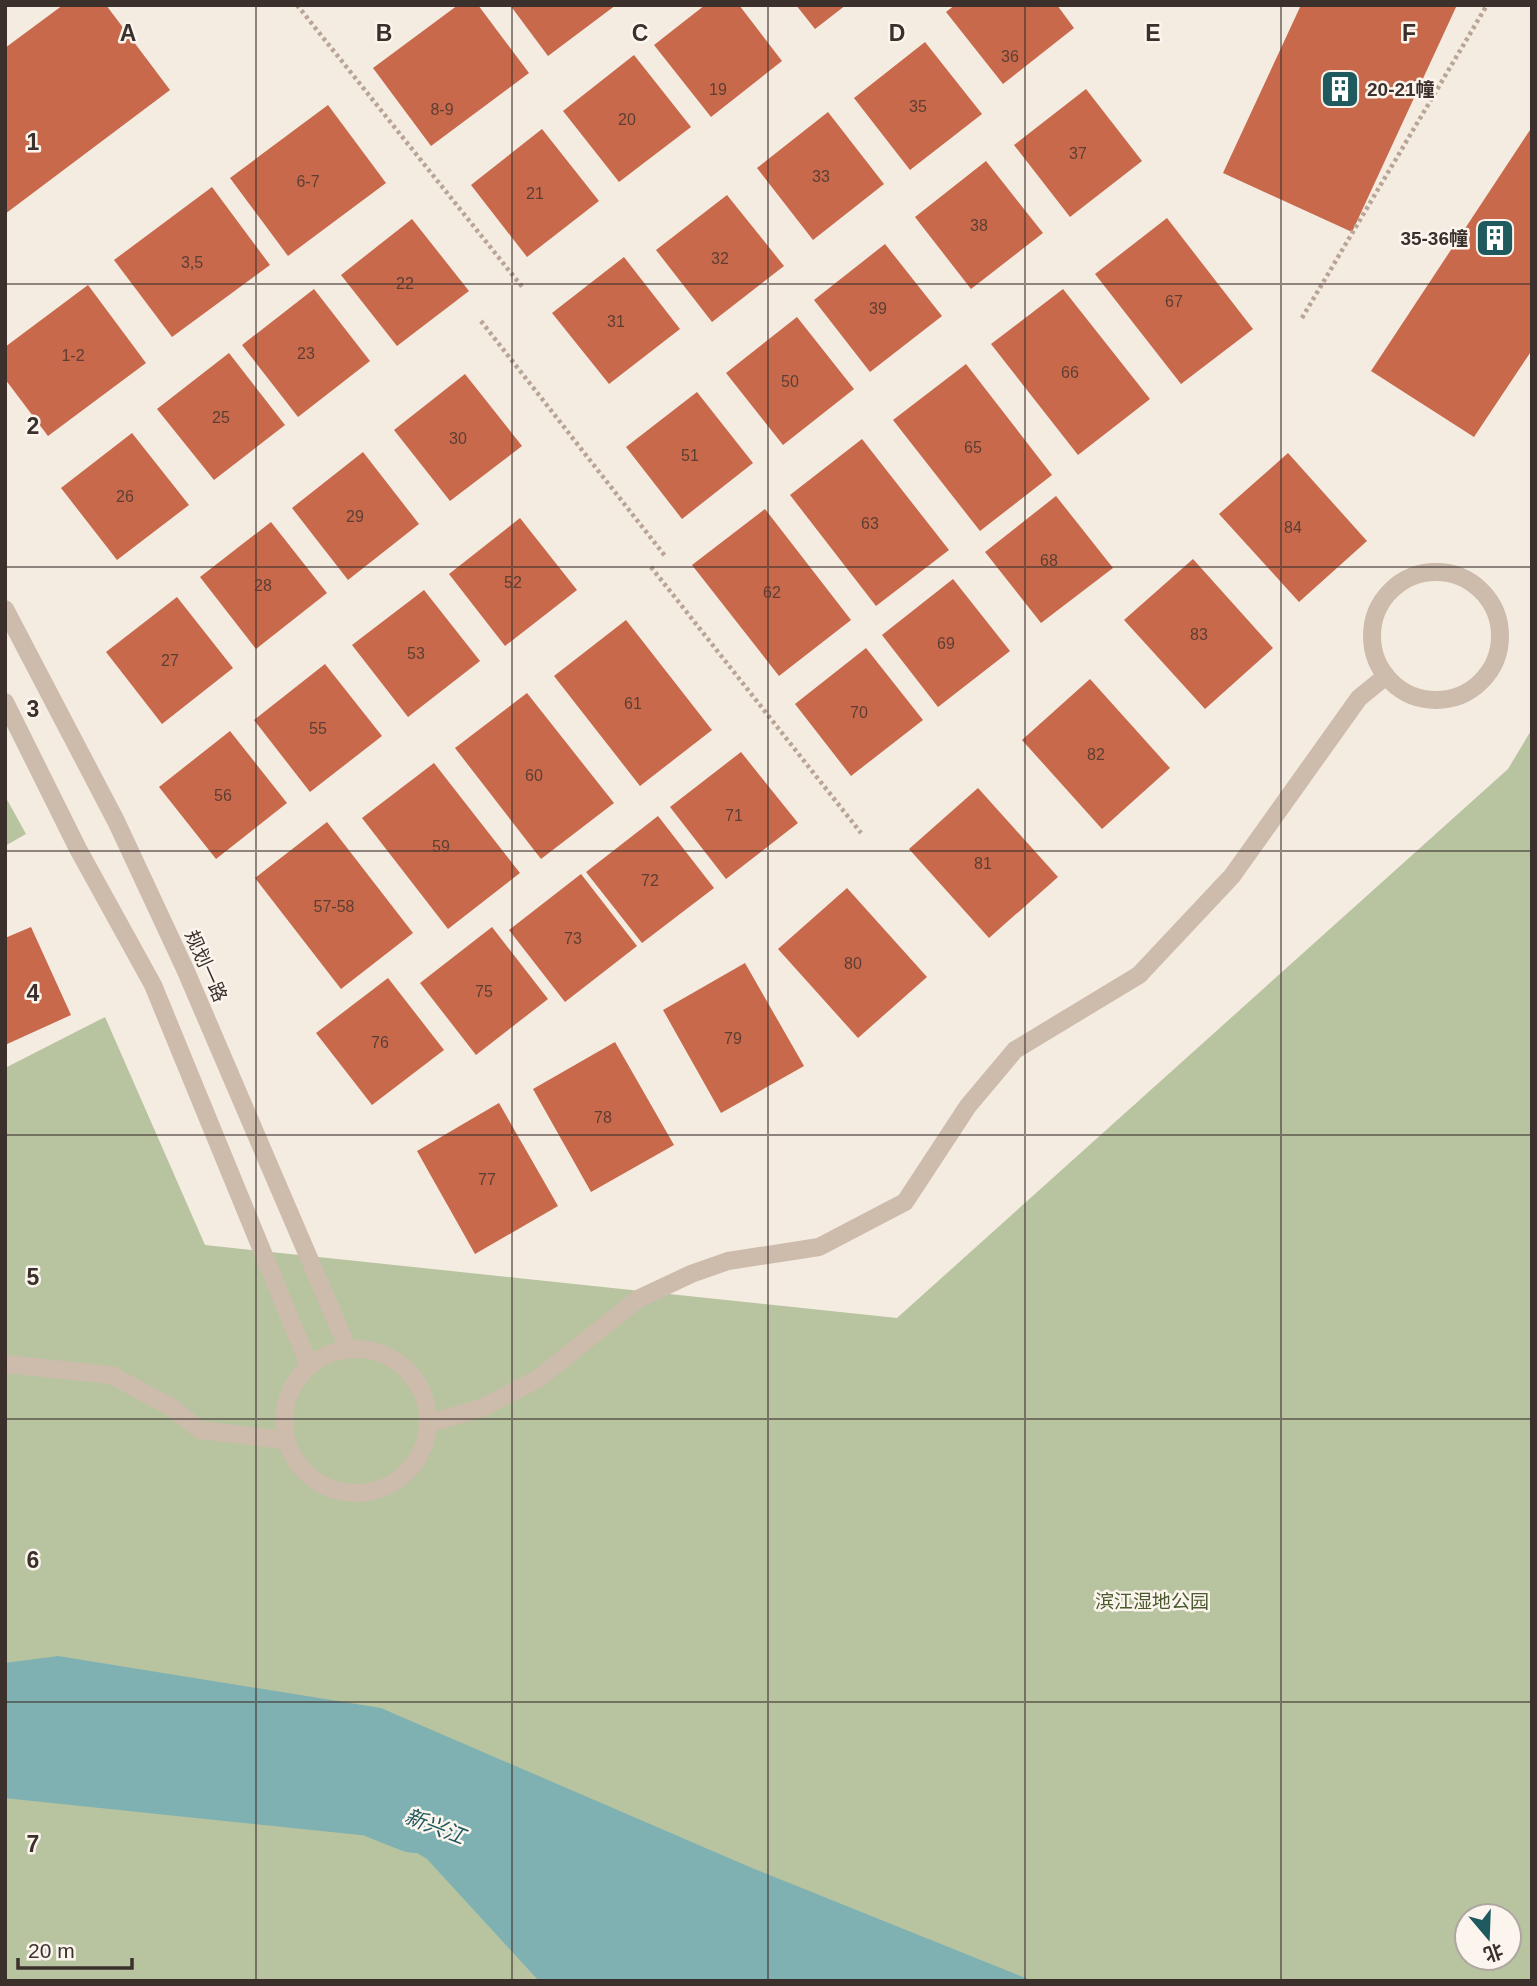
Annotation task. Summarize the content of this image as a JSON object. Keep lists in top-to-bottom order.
{
  "streets": {
    "street": ["规划一路"]
  },
  "water": ["新兴江"],
  "parks": ["滨江湿地公园"],
  "places": {
    "building": ["20-21幢", "35-36幢"]
  },
  "house_numbers": [
    "36",
    "19",
    "35",
    "8-9",
    "20",
    "37",
    "33",
    "6-7",
    "21",
    "38",
    "32",
    "3,5",
    "22",
    "67",
    "39",
    "31",
    "23",
    "1-2",
    "66",
    "50",
    "25",
    "30",
    "65",
    "51",
    "26",
    "29",
    "63",
    "84",
    "68",
    "52",
    "28",
    "62",
    "83",
    "69",
    "53",
    "27",
    "61",
    "70",
    "55",
    "82",
    "60",
    "56",
    "71",
    "59",
    "81",
    "72",
    "57-58",
    "73",
    "80",
    "75",
    "79",
    "76",
    "78",
    "77"
  ],
  "scale_bar": "20 m",
  "north": "bottom",
  "grid": {
    "columns": [
      "A",
      "B",
      "C",
      "D",
      "E",
      "F"
    ],
    "rows": [
      "1",
      "2",
      "3",
      "4",
      "5",
      "6",
      "7"
    ]
  }
}
